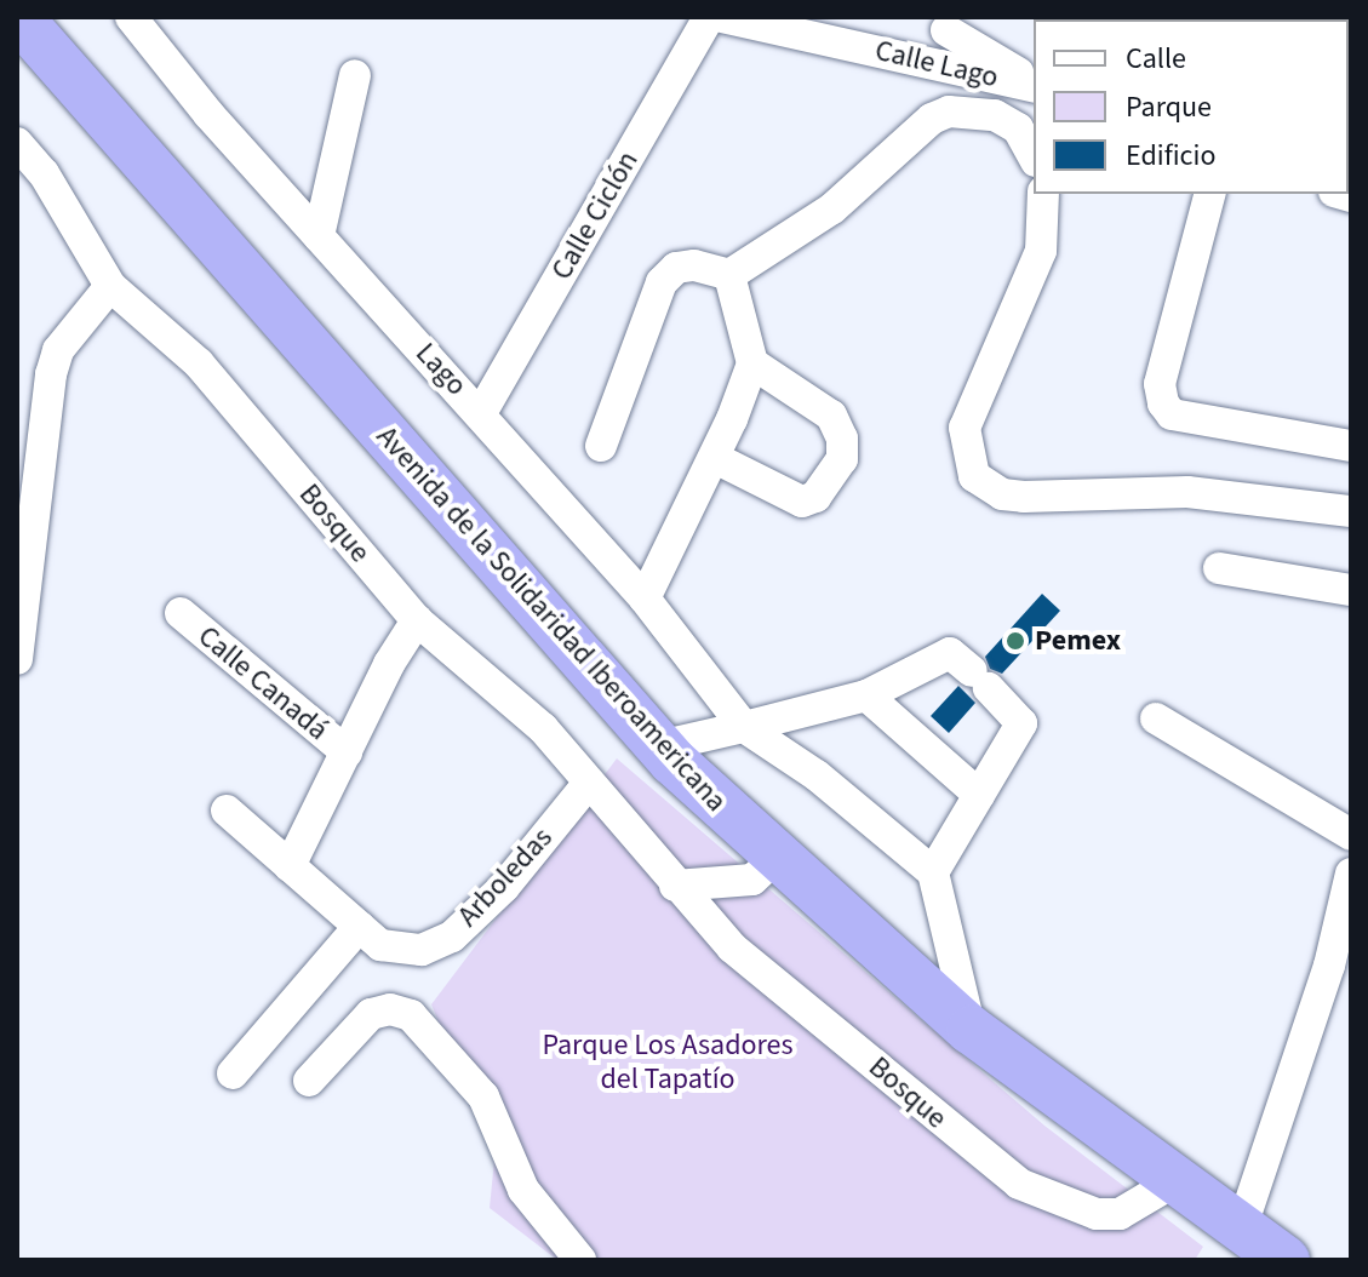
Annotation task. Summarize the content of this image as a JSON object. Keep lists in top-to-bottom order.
{
  "streets": {
    "highway": ["Avenida de la Solidaridad Iberoamericana"],
    "street": [
      "Calle Lago",
      "Calle Ciclón",
      "Lago",
      "Bosque",
      "Calle Canadá",
      "Arboledas"
    ]
  },
  "crossings": [
    ["Calle Ciclón", "Lago"],
    ["Bosque", "Avenida de la Solidaridad Iberoamericana"],
    ["Bosque", "Arboledas"]
  ],
  "parks": ["Parque Los Asadores del Tapatío"],
  "places": ["Pemex"],
  "legend": ["Calle", "Parque", "Edificio"]
}
